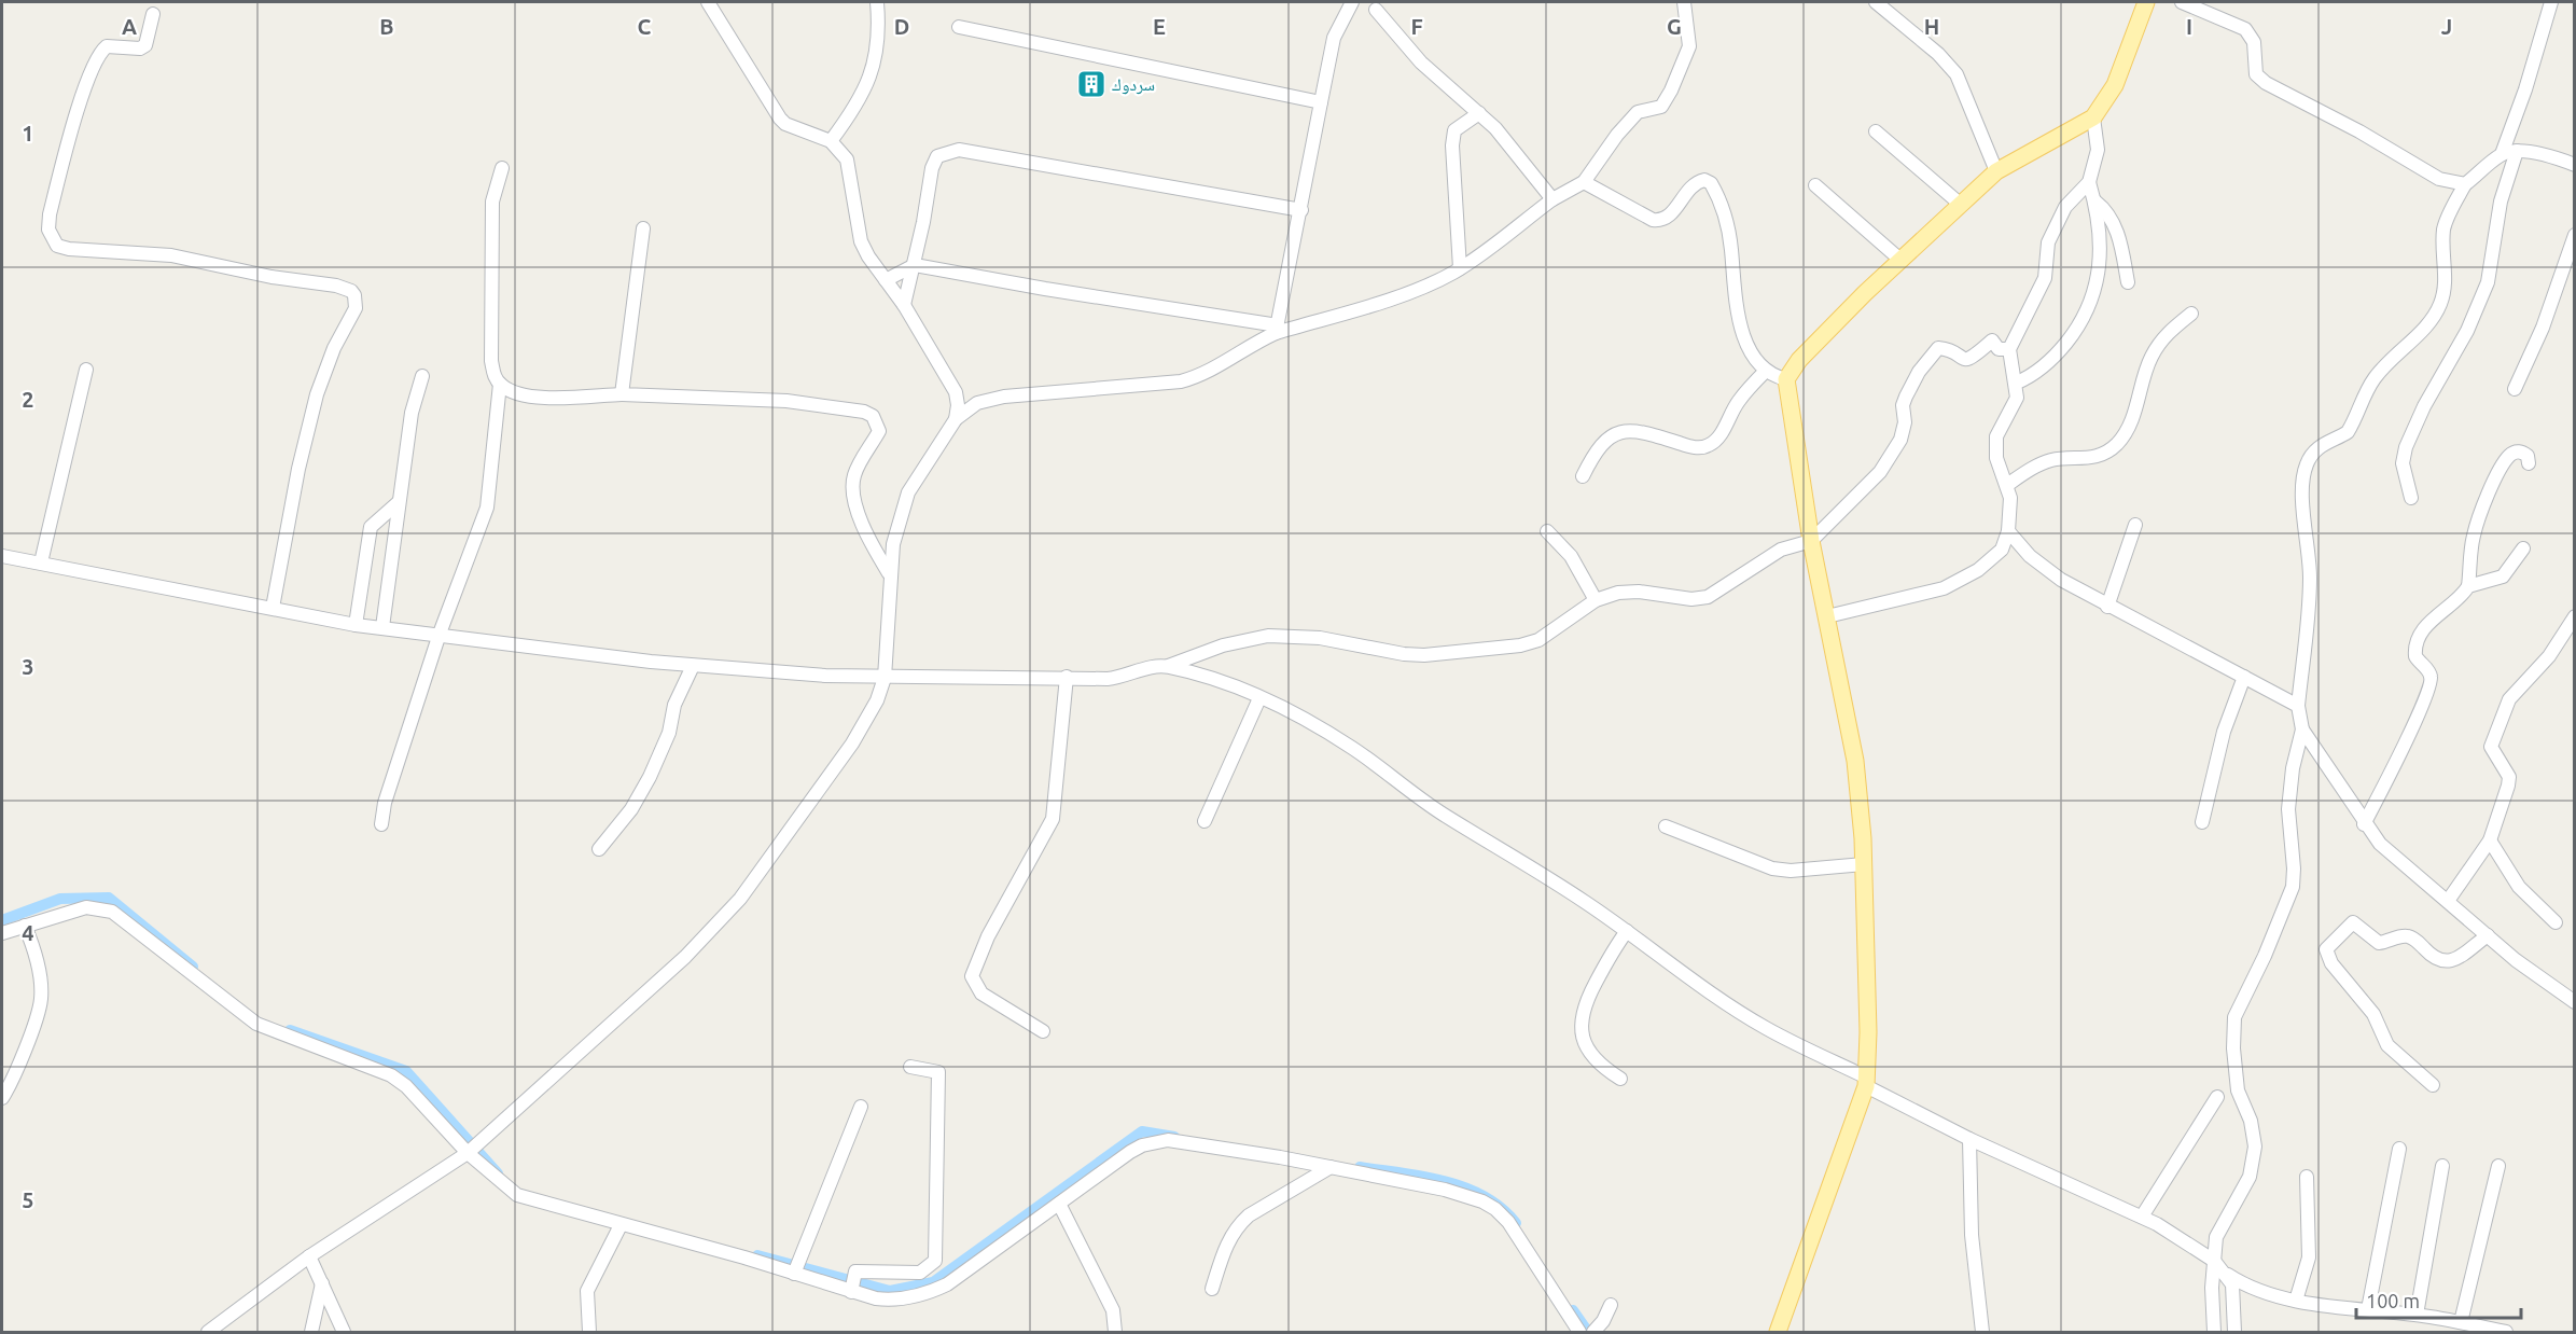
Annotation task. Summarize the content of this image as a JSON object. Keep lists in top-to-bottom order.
{
  "places": {
    "building": ["سردوك"]
  },
  "scale_bar": "100 m",
  "grid": {
    "columns": [
      "A",
      "B",
      "C",
      "D",
      "E",
      "F",
      "G",
      "H",
      "I",
      "J"
    ],
    "rows": [
      "1",
      "2",
      "3",
      "4",
      "5"
    ]
  }
}
